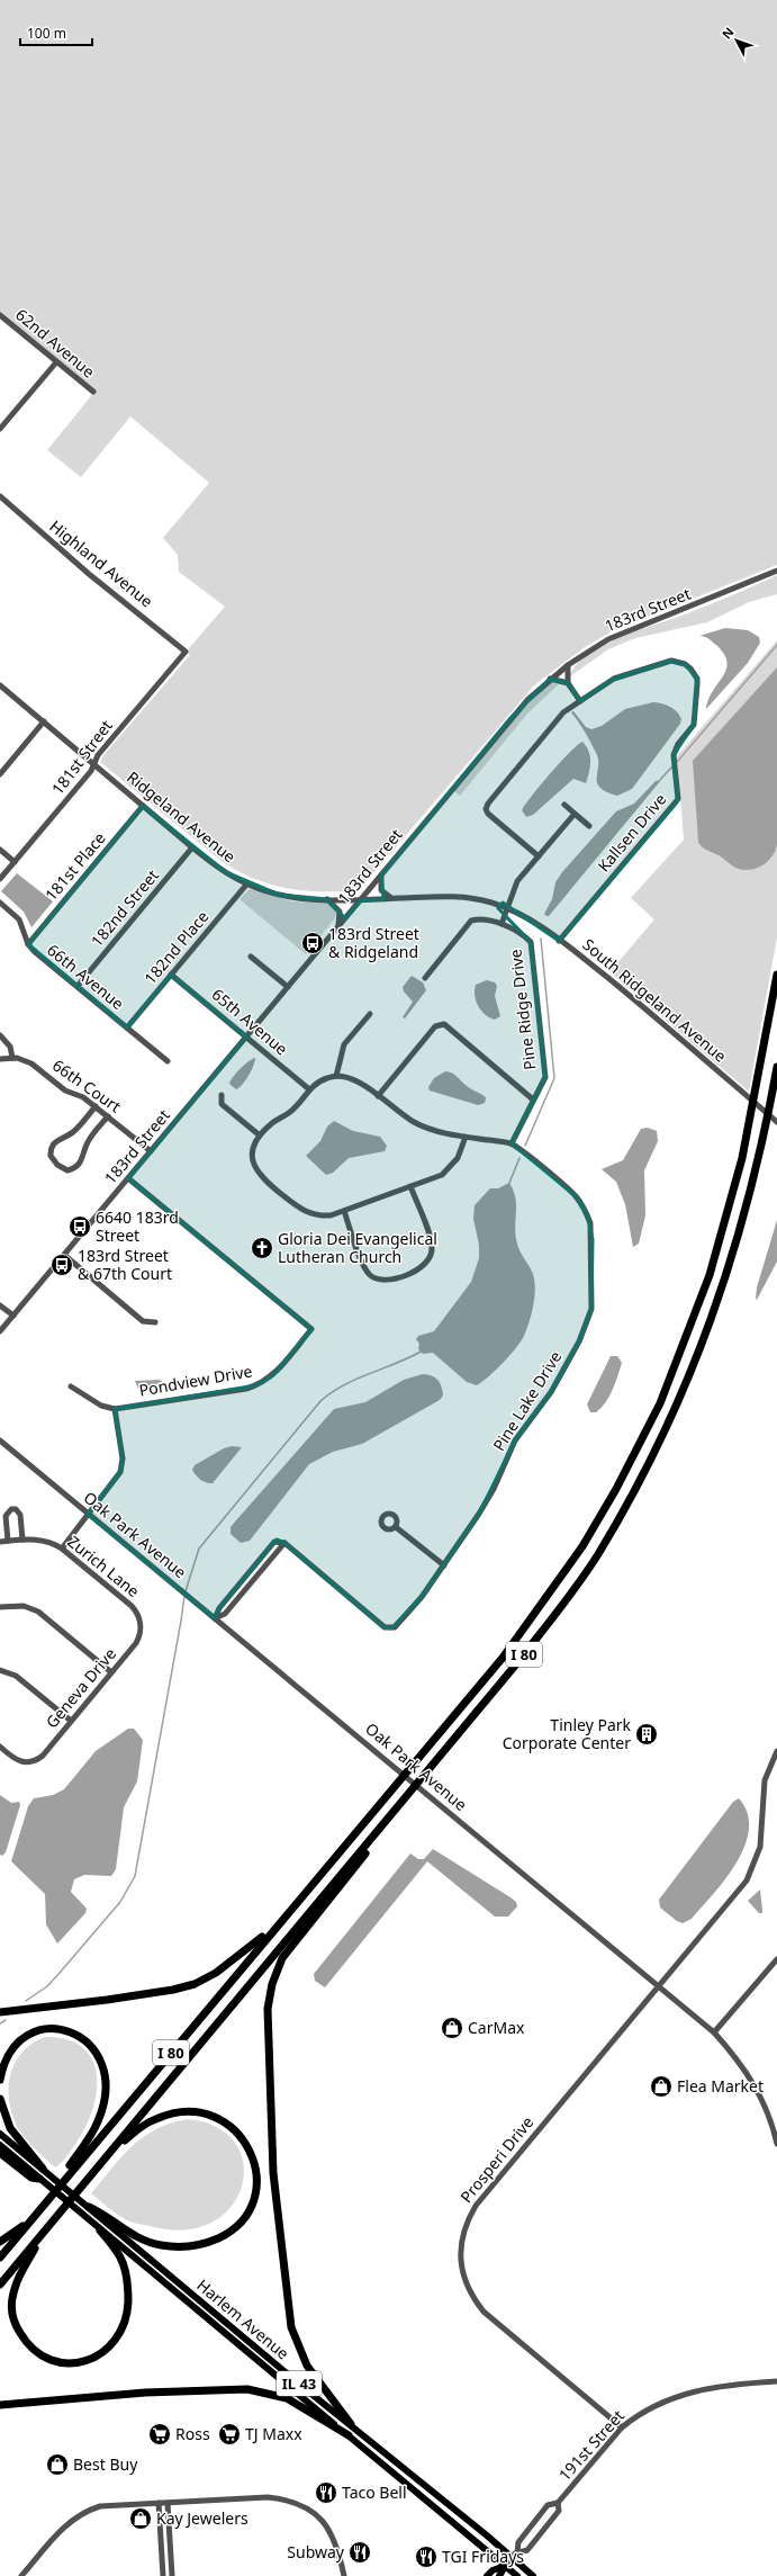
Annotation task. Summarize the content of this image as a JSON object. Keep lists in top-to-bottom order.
{
  "streets": {
    "highway": ["I 80"],
    "main road": ["Harlem Avenue", "IL 43", "191st Street"],
    "street": [
      "62nd Avenue",
      "Highland Avenue",
      "183rd Street",
      "181st Street",
      "Ridgeland Avenue",
      "Kallsen Drive",
      "181st Place",
      "182nd Street",
      "182nd Place",
      "66th Avenue",
      "South Ridgeland Avenue",
      "Pine Ridge Drive",
      "65th Avenue",
      "66th Court",
      "Pondview Drive",
      "Pine Lake Drive",
      "Oak Park Avenue",
      "Zurich Lane",
      "Geneva Drive",
      "Prosperi Drive"
    ]
  },
  "crossings": [
    ["Highland Avenue", "181st Street"],
    ["183rd Street", "Ridgeland Avenue"],
    ["183rd Street", "65th Avenue"],
    ["183rd Street", "66th Court"],
    ["183rd Street", "Pondview Drive"],
    ["181st Street", "Ridgeland Avenue"],
    ["Ridgeland Avenue", "181st Place"],
    ["Ridgeland Avenue", "182nd Street"],
    ["Ridgeland Avenue", "182nd Place"],
    ["Ridgeland Avenue", "South Ridgeland Avenue"],
    ["Kallsen Drive", "South Ridgeland Avenue"],
    ["181st Place", "66th Avenue"],
    ["182nd Street", "66th Avenue"],
    ["182nd Place", "66th Avenue"],
    ["182nd Place", "65th Avenue"],
    ["Pine Ridge Drive", "Pine Lake Drive"],
    ["Pine Lake Drive", "Oak Park Avenue"],
    ["Oak Park Avenue", "Prosperi Drive"],
    ["Zurich Lane", "Geneva Drive"],
    ["Prosperi Drive", "191st Street"],
    ["Harlem Avenue", "191st Street"]
  ],
  "places": {
    "bus stop": ["183rd Street & Ridgeland", "6640 183rd Street", "183rd Street & 67th Court"],
    "church": ["Gloria Dei Evangelical Lutheran Church"],
    "building": ["Tinley Park Corporate Center"],
    "shop": [
      "CarMax",
      "Flea Market",
      "Best Buy",
      "Kay Jewelers"
    ],
    "supermarket": ["Ross", "TJ Maxx"],
    "restaurant": ["Taco Bell", "Subway", "TGI Fridays"]
  },
  "scale_bar": "100 m",
  "north": "top left"
}
